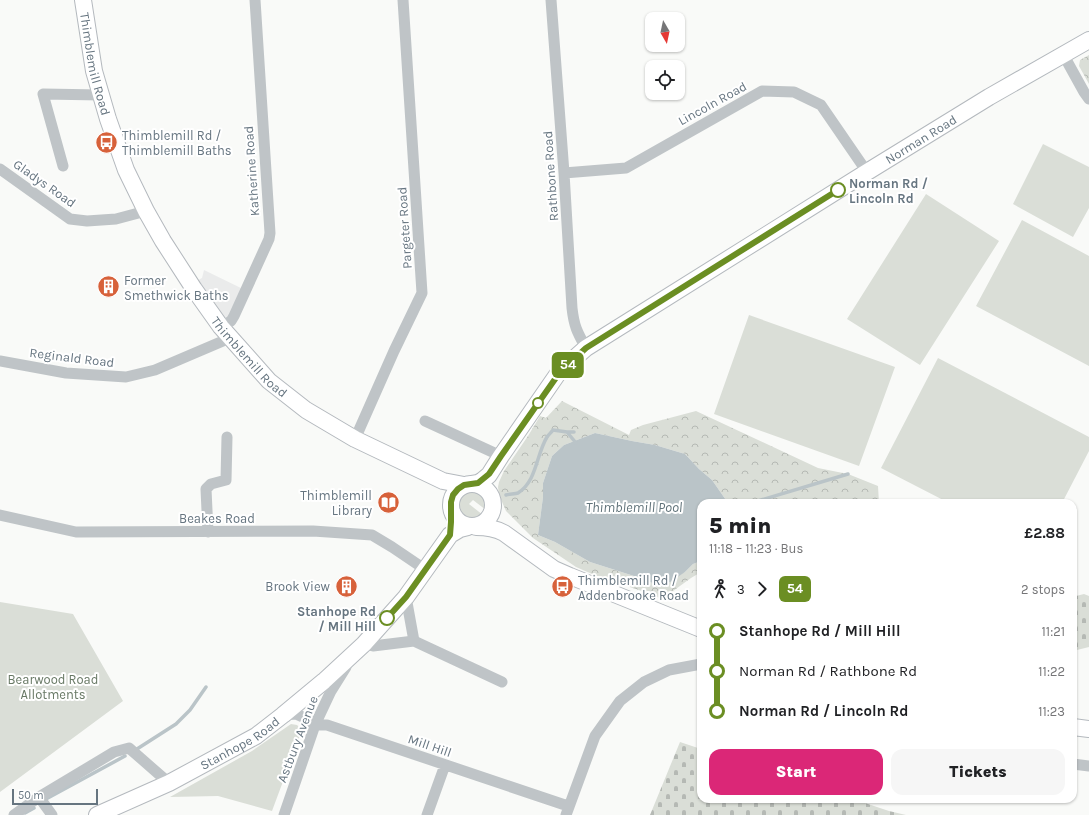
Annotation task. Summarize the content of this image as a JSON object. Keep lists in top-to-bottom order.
{
  "streets": {
    "street": [
      "Thimblemill Road",
      "Lincoln Road",
      "Norman Road",
      "Katherine Road",
      "Rathbone Road",
      "Gladys Road",
      "Pargeter Road",
      "Reginald Road",
      "Beakes Road",
      "Astbury Avenue",
      "Stanhope Road",
      "Mill Hill"
    ]
  },
  "crossings": [
    ["Thimblemill Road", "Norman Road"],
    ["Thimblemill Road", "Katherine Road"],
    ["Thimblemill Road", "Gladys Road"],
    ["Thimblemill Road", "Pargeter Road"],
    ["Thimblemill Road", "Reginald Road"],
    ["Lincoln Road", "Norman Road"],
    ["Lincoln Road", "Rathbone Road"],
    ["Norman Road", "Rathbone Road"],
    ["Katherine Road", "Reginald Road"],
    ["Beakes Road", "Stanhope Road"],
    ["Astbury Avenue", "Stanhope Road"],
    ["Astbury Avenue", "Mill Hill"],
    ["Stanhope Road", "Mill Hill"]
  ],
  "water": ["Thimblemill Pool"],
  "parks": ["Bearwood Road Allotments"],
  "places": {
    "bus stop": ["Thimblemill Rd / Thimblemill Baths", "Thimblemill Rd / Addenbrooke Road"],
    "other": ["Norman Rd / Lincoln Rd", "Stanhope Rd / Mill Hill"],
    "building": ["Former Smethwick Baths", "Brook View"],
    "library": ["Thimblemill Library"]
  },
  "lines": ["bus line 54"],
  "scale_bar": "50 m",
  "north": "bottom",
  "page": {
    "on_map": "54",
    "heading": ["5 min", "11:18 – 11:23 · Bus", "£2.88"],
    "legs": ["3", "54", "2 stops"],
    "list": [
      {
        "name": "Stanhope Rd / Mill Hill",
        "value": "11:21"
      },
      {
        "name": "Norman Rd / Rathbone Rd",
        "value": "11:22"
      },
      {
        "name": "Norman Rd / Lincoln Rd",
        "value": "11:23"
      }
    ],
    "buttons": ["Start", "Tickets"],
    "scale": "50 m"
  }
}
